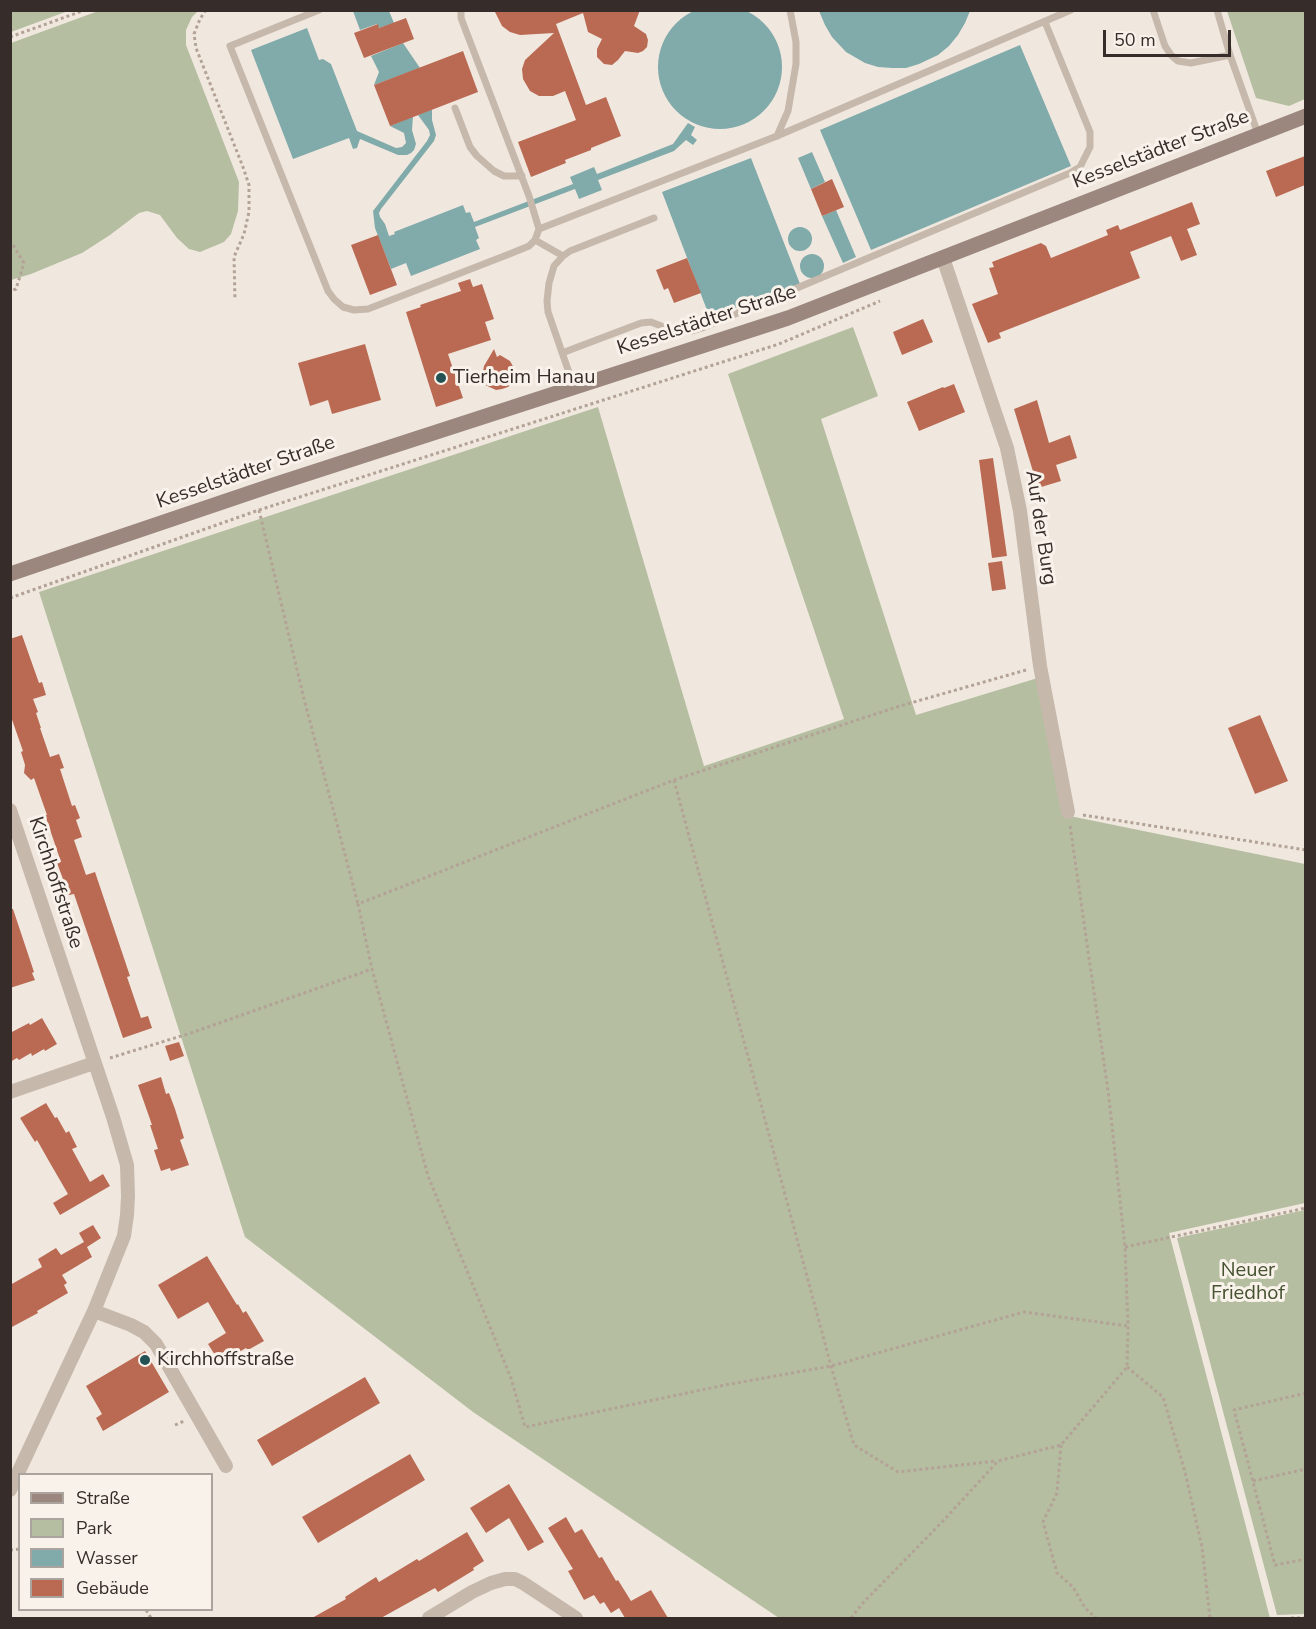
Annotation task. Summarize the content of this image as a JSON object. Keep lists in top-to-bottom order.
{
  "streets": {
    "main road": ["Kesselstädter Straße"],
    "street": ["Auf der Burg", "Kirchhoffstraße"]
  },
  "crossings": [
    ["Kesselstädter Straße", "Auf der Burg"]
  ],
  "parks": ["Neuer Friedhof"],
  "places": ["Tierheim Hanau", "Kirchhoffstraße"],
  "legend": [
    "Straße",
    "Park",
    "Wasser",
    "Gebäude"
  ],
  "scale_bar": "50 m"
}
